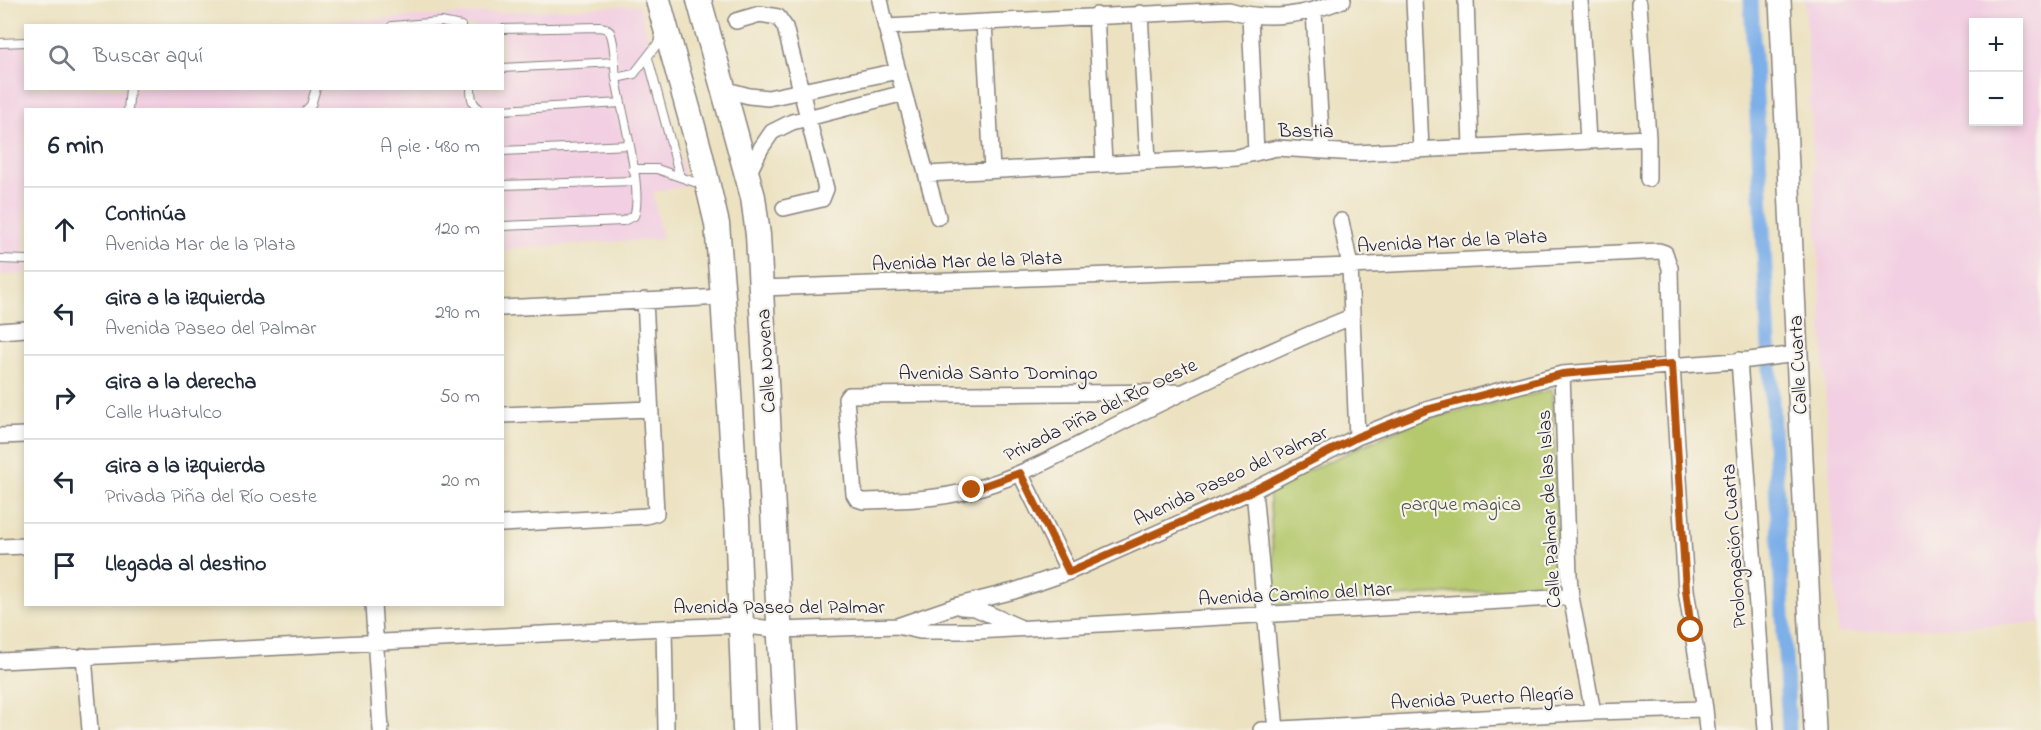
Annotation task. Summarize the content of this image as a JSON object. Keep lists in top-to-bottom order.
{
  "streets": {
    "main road": ["Calle Novena"],
    "street": [
      "Bastia",
      "Avenida Mar de la Plata",
      "Calle Cuarta",
      "Avenida Santo Domingo",
      "Privada Piña del Río Oeste",
      "Avenida Paseo del Palmar",
      "Calle Palmar de las Islas",
      "Prolongación Cuarta",
      "Avenida Camino del Mar",
      "Avenida Puerto Alegría"
    ]
  },
  "crossings": [
    ["Avenida Mar de la Plata", "Calle Novena"],
    ["Avenida Mar de la Plata", "Avenida Paseo del Palmar"],
    ["Avenida Mar de la Plata", "Avenida Puerto Alegría"],
    ["Calle Novena", "Avenida Paseo del Palmar"],
    ["Calle Cuarta", "Avenida Paseo del Palmar"],
    ["Avenida Santo Domingo", "Privada Piña del Río Oeste"],
    ["Avenida Paseo del Palmar", "Calle Palmar de las Islas"],
    ["Avenida Paseo del Palmar", "Prolongación Cuarta"],
    ["Avenida Paseo del Palmar", "Avenida Camino del Mar"],
    ["Calle Palmar de las Islas", "Avenida Camino del Mar"],
    ["Calle Palmar de las Islas", "Avenida Puerto Alegría"]
  ],
  "parks": ["parque magica"],
  "page": {
    "map_buttons": ["+", "−"],
    "search": "Buscar aquí",
    "heading": ["6 min", "A pie · 480 m"],
    "list": [
      ["Continúa", "Avenida Mar de la Plata", "120 m"],
      ["Gira a la izquierda", "Avenida Paseo del Palmar", "290 m"],
      ["Gira a la derecha", "Calle Huatulco", "50 m"],
      ["Gira a la izquierda", "Privada Piña del Río Oeste", "20 m"],
      "Llegada al destino"
    ]
  }
}
